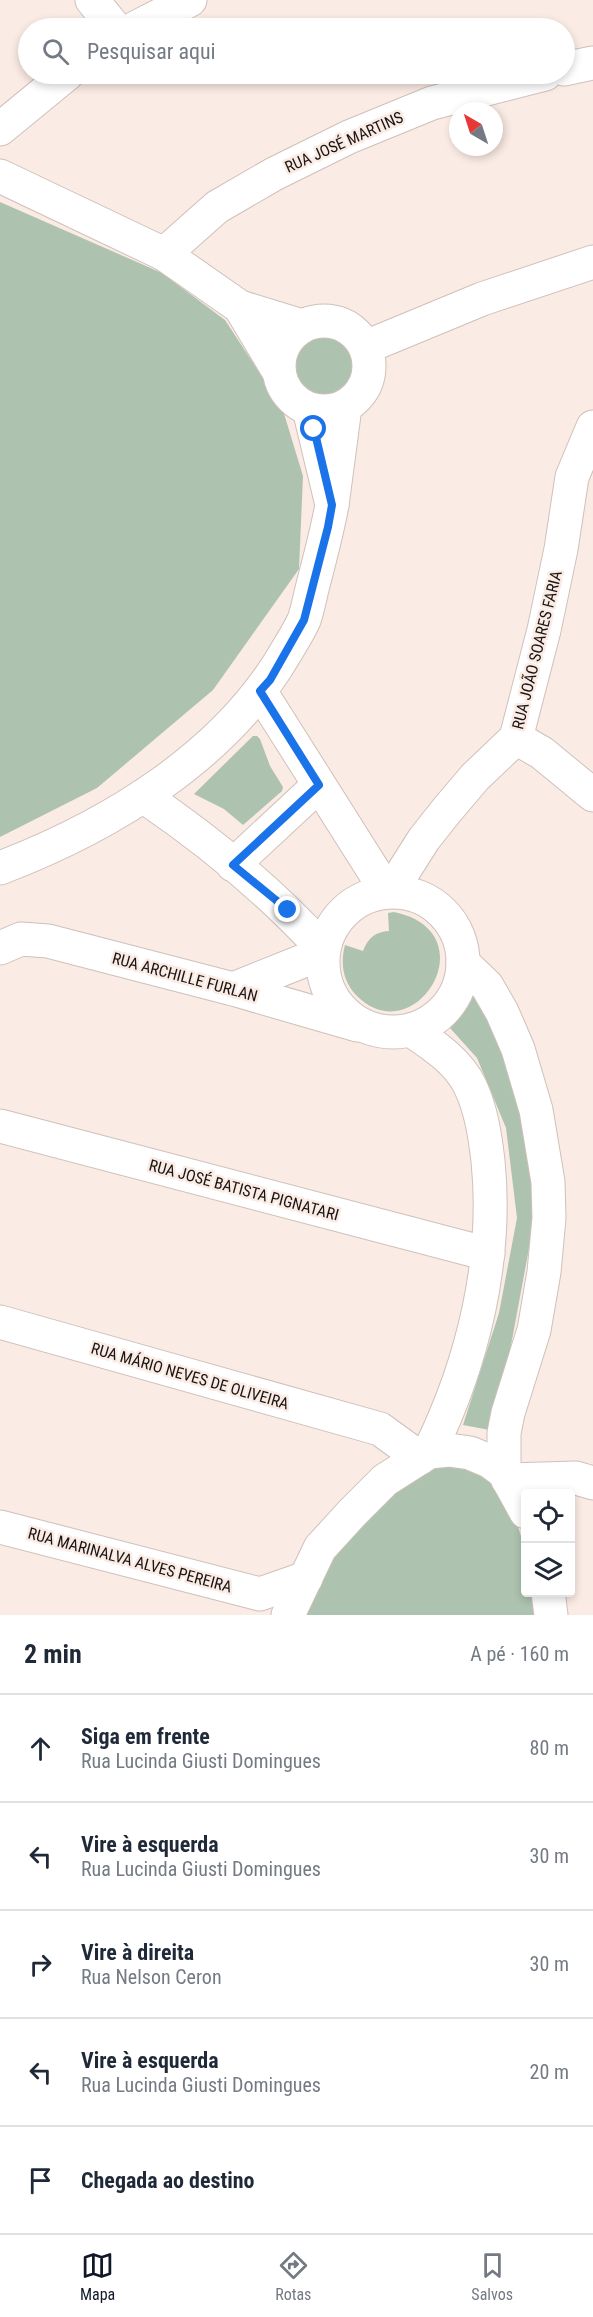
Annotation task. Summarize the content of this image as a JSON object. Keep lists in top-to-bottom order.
{
  "streets": {
    "street": [
      "RUA JOSÉ MARTINS",
      "RUA JOÃO SOARES FARIA",
      "RUA ARCHILLE FURLAN",
      "RUA JOSÉ BATISTA PIGNATARI",
      "RUA MÁRIO NEVES DE OLIVEIRA",
      "RUA MARINALVA ALVES PEREIRA"
    ]
  },
  "crossings": [
    ["RUA JOÃO SOARES FARIA", "RUA ARCHILLE FURLAN"]
  ],
  "north": "top left",
  "page": {
    "search": "Pesquisar aqui",
    "heading": ["2 min", "A pé · 160 m"],
    "list": [
      ["Siga em frente", "Rua Lucinda Giusti Domingues", "80 m"],
      ["Vire à esquerda", "Rua Lucinda Giusti Domingues", "30 m"],
      ["Vire à direita", "Rua Nelson Ceron", "30 m"],
      ["Vire à esquerda", "Rua Lucinda Giusti Domingues", "20 m"],
      "Chegada ao destino"
    ],
    "nav": ["Mapa", "Rotas", "Salvos"]
  }
}
